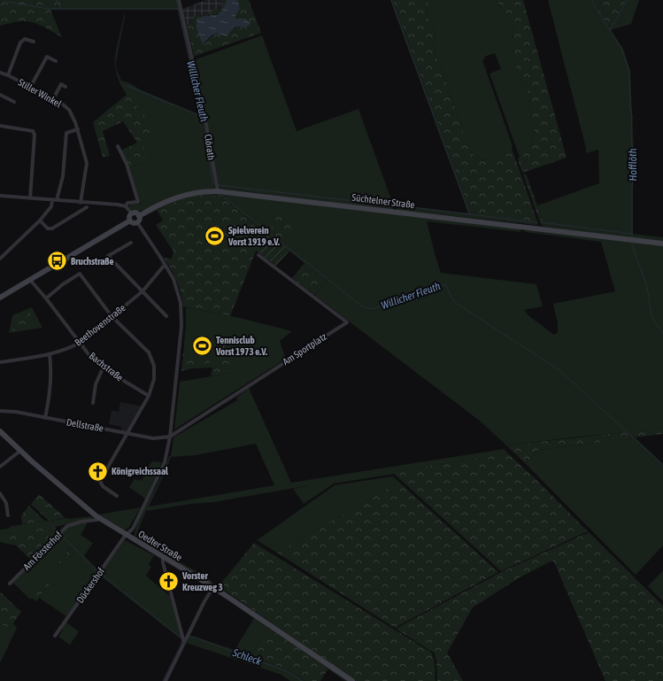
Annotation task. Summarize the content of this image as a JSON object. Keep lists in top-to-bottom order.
{
  "streets": {
    "main road": ["Süchtelner Straße", "Oedter Straße"],
    "street": [
      "Stiller Winkel",
      "Clörath",
      "Beethovenstraße",
      "Am Sportplatz",
      "Bachstraße",
      "Dellstraße",
      "Am Försterhof",
      "Dückershof"
    ]
  },
  "crossings": [
    ["Clörath", "Süchtelner Straße"],
    ["Beethovenstraße", "Bachstraße"],
    ["Am Sportplatz", "Dellstraße"],
    ["Oedter Straße", "Am Försterhof"],
    ["Oedter Straße", "Dückershof"]
  ],
  "water": ["Willicher Fleuth", "Hofflöth", "Schleck"],
  "places": {
    "sports": ["Spielverein Vorst 1919 e.V.", "Tennisclub Vorst 1973 e.V."],
    "bus stop": ["Bruchstraße"],
    "church": ["Königreichssaal", "Vorster Kreuzweg 3"]
  }
}
